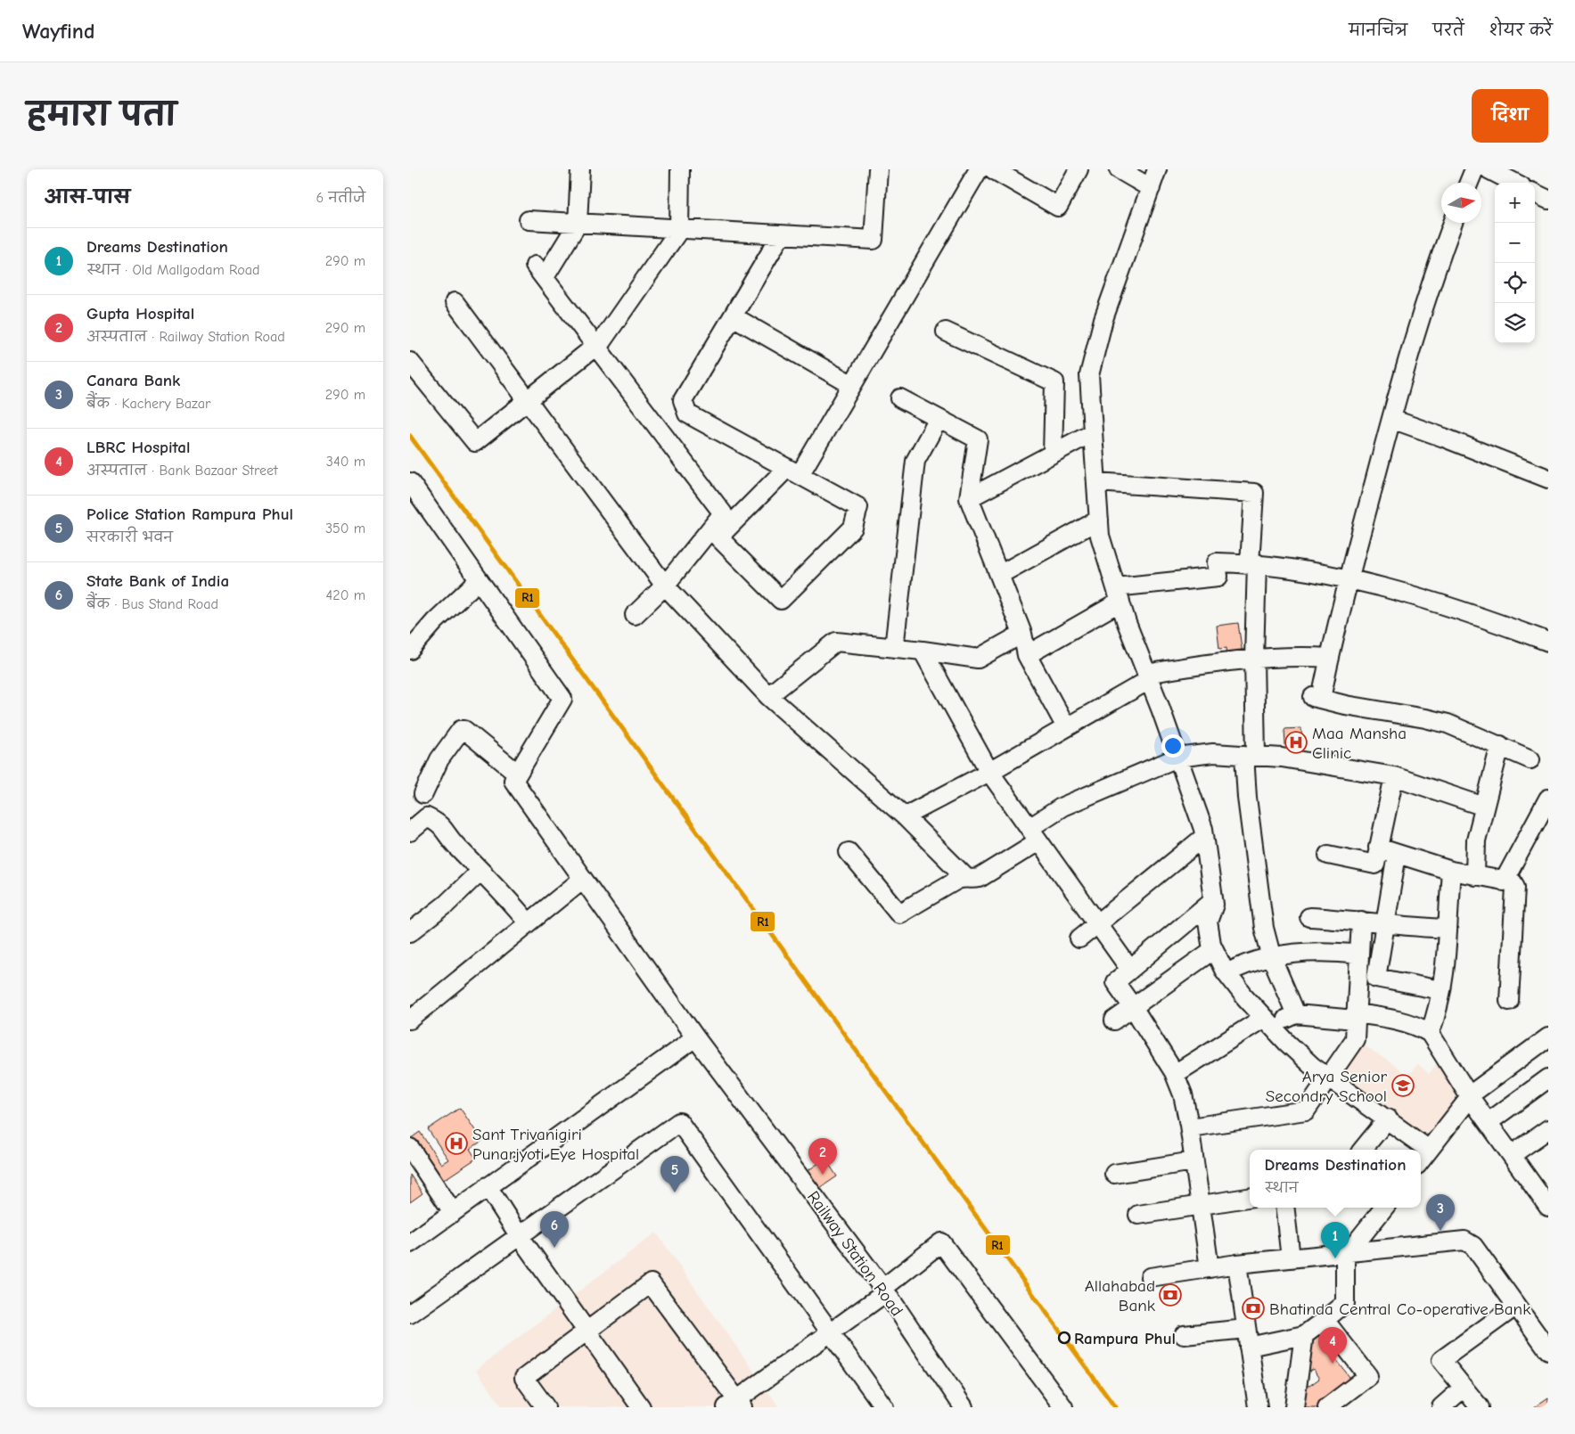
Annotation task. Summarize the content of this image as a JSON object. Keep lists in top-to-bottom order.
{
  "streets": {
    "street": ["Railway Station Road"]
  },
  "places": {
    "hospital": ["Maa Mansha Clinic", "Sant Trivanigiri Punarjyoti Eye Hospital"],
    "school or university": ["Arya Senior Secondry School"],
    "bank": ["Allahabad Bank", "Bhatinda Central Co-operative Bank"],
    "other": ["Rampura Phul"]
  },
  "lines": ["transit line R1"],
  "north": "right",
  "page": {
    "header": "Wayfind",
    "nav": ["मानचित्र", "परतें", "शेयर करें"],
    "title": "हमारा पता",
    "buttons": "दिशा",
    "heading": ["आस-पास", "6 नतीजे"],
    "map_buttons": ["+", "−"],
    "list": [
      {
        "mark": "1",
        "name": "Dreams Destination",
        "note": "स्थान · Old Mallgodam Road",
        "value": "290 m"
      },
      {
        "mark": "2",
        "name": "Gupta Hospital",
        "note": "अस्पताल · Railway Station Road",
        "value": "290 m"
      },
      {
        "mark": "3",
        "name": "Canara Bank",
        "note": "बैंक · Kachery Bazar",
        "value": "290 m"
      },
      {
        "mark": "4",
        "name": "LBRC Hospital",
        "note": "अस्पताल · Bank Bazaar Street",
        "value": "340 m"
      },
      {
        "mark": "5",
        "name": "Police Station Rampura Phul",
        "note": "सरकारी भवन",
        "value": "350 m"
      },
      {
        "mark": "6",
        "name": "State Bank of India",
        "note": "बैंक · Bus Stand Road",
        "value": "420 m"
      }
    ],
    "pins": [
      "2",
      "5",
      "3",
      "6",
      "1",
      "4"
    ],
    "popup": ["Dreams Destination", "स्थान"]
  }
}
